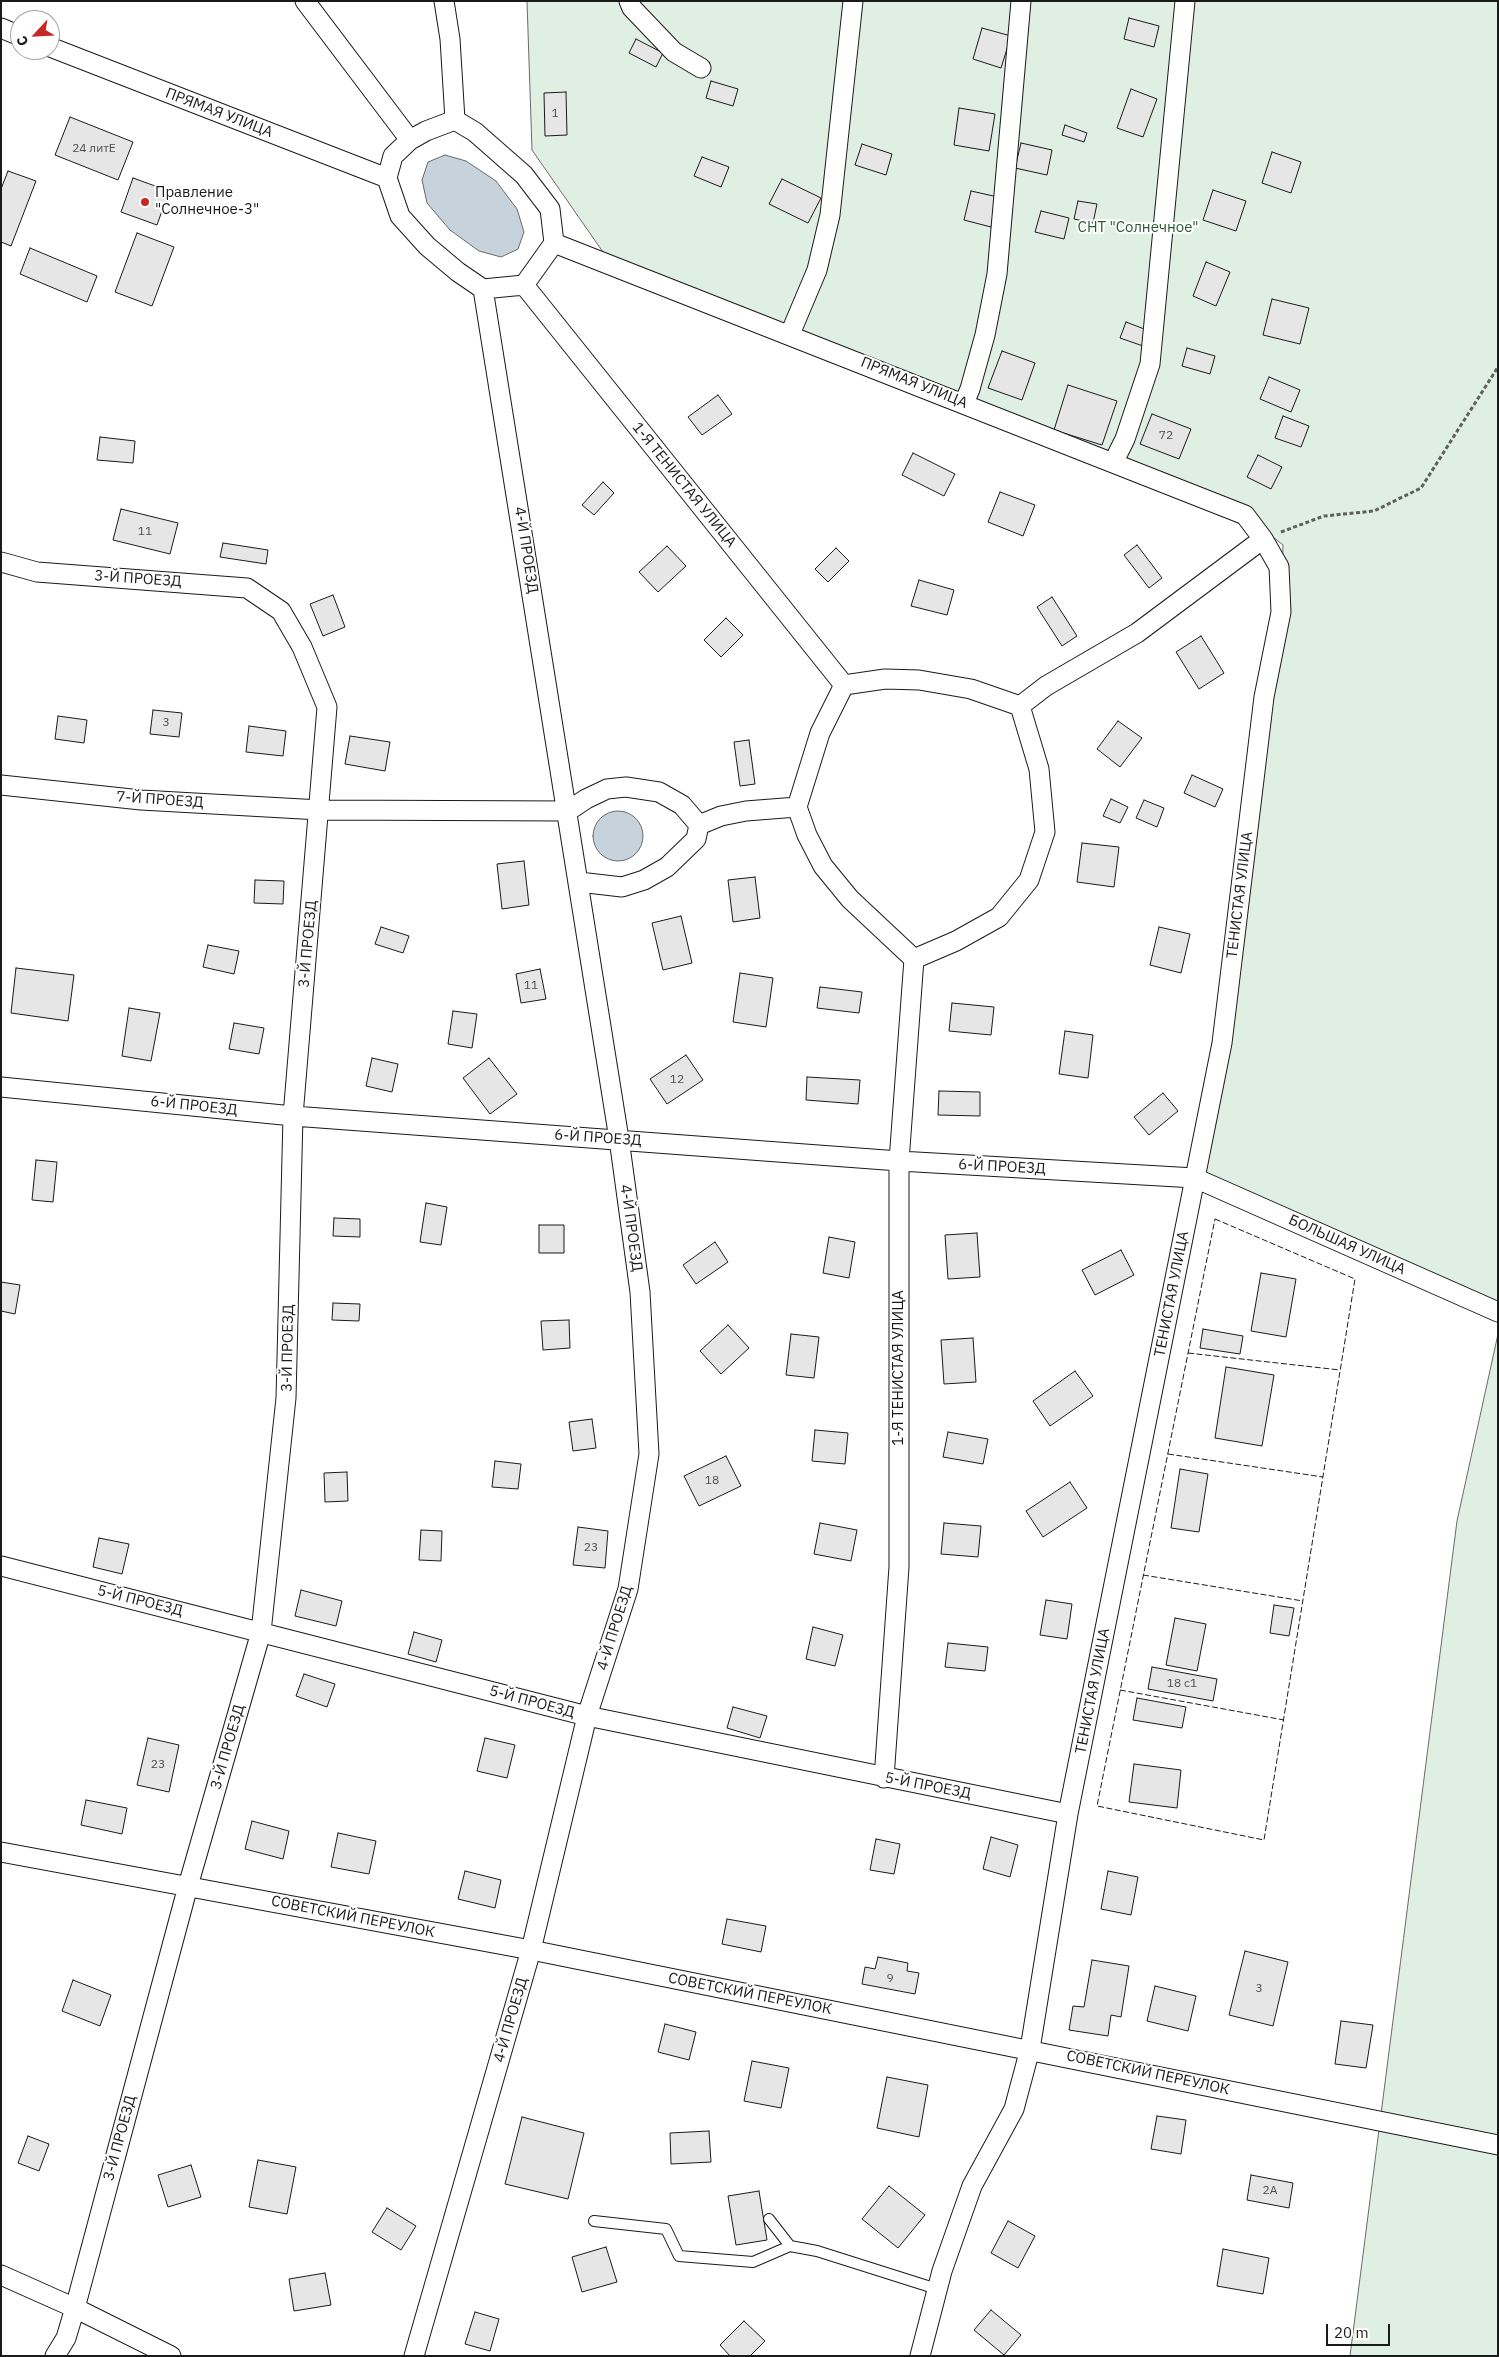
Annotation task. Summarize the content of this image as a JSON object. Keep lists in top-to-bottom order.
{
  "streets": {
    "street": [
      "ПРЯМАЯ УЛИЦА",
      "1-Я ТЕНИСТАЯ УЛИЦА",
      "4-Й ПРОЕЗД",
      "3-Й ПРОЕЗД",
      "7-Й ПРОЕЗД",
      "ТЕНИСТАЯ УЛИЦА",
      "6-Й ПРОЕЗД",
      "БОЛЬШАЯ УЛИЦА",
      "5-Й ПРОЕЗД",
      "СОВЕТСКИЙ ПЕРЕУЛОК"
    ]
  },
  "crossings": [
    ["ПРЯМАЯ УЛИЦА", "1-Я ТЕНИСТАЯ УЛИЦА"],
    ["ПРЯМАЯ УЛИЦА", "4-Й ПРОЕЗД"],
    ["ПРЯМАЯ УЛИЦА", "ТЕНИСТАЯ УЛИЦА"],
    ["1-Я ТЕНИСТАЯ УЛИЦА", "4-Й ПРОЕЗД"],
    ["1-Я ТЕНИСТАЯ УЛИЦА", "6-Й ПРОЕЗД"],
    ["1-Я ТЕНИСТАЯ УЛИЦА", "5-Й ПРОЕЗД"],
    ["4-Й ПРОЕЗД", "7-Й ПРОЕЗД"],
    ["4-Й ПРОЕЗД", "6-Й ПРОЕЗД"],
    ["4-Й ПРОЕЗД", "5-Й ПРОЕЗД"],
    ["4-Й ПРОЕЗД", "СОВЕТСКИЙ ПЕРЕУЛОК"],
    ["3-Й ПРОЕЗД", "7-Й ПРОЕЗД"],
    ["3-Й ПРОЕЗД", "6-Й ПРОЕЗД"],
    ["3-Й ПРОЕЗД", "5-Й ПРОЕЗД"],
    ["3-Й ПРОЕЗД", "СОВЕТСКИЙ ПЕРЕУЛОК"],
    ["ТЕНИСТАЯ УЛИЦА", "6-Й ПРОЕЗД"],
    ["ТЕНИСТАЯ УЛИЦА", "БОЛЬШАЯ УЛИЦА"],
    ["ТЕНИСТАЯ УЛИЦА", "5-Й ПРОЕЗД"],
    ["ТЕНИСТАЯ УЛИЦА", "СОВЕТСКИЙ ПЕРЕУЛОК"],
    ["6-Й ПРОЕЗД", "БОЛЬШАЯ УЛИЦА"]
  ],
  "parks": ["СНТ \"Солнечное\""],
  "places": ["Правление \"Солнечное-3\""],
  "house_numbers": [
    "1",
    "24 литЕ",
    "72",
    "11",
    "3",
    "11",
    "12",
    "18",
    "23",
    "18 с1",
    "23",
    "9",
    "3",
    "2А"
  ],
  "scale_bar": "20 m",
  "north": "bottom left"
}
